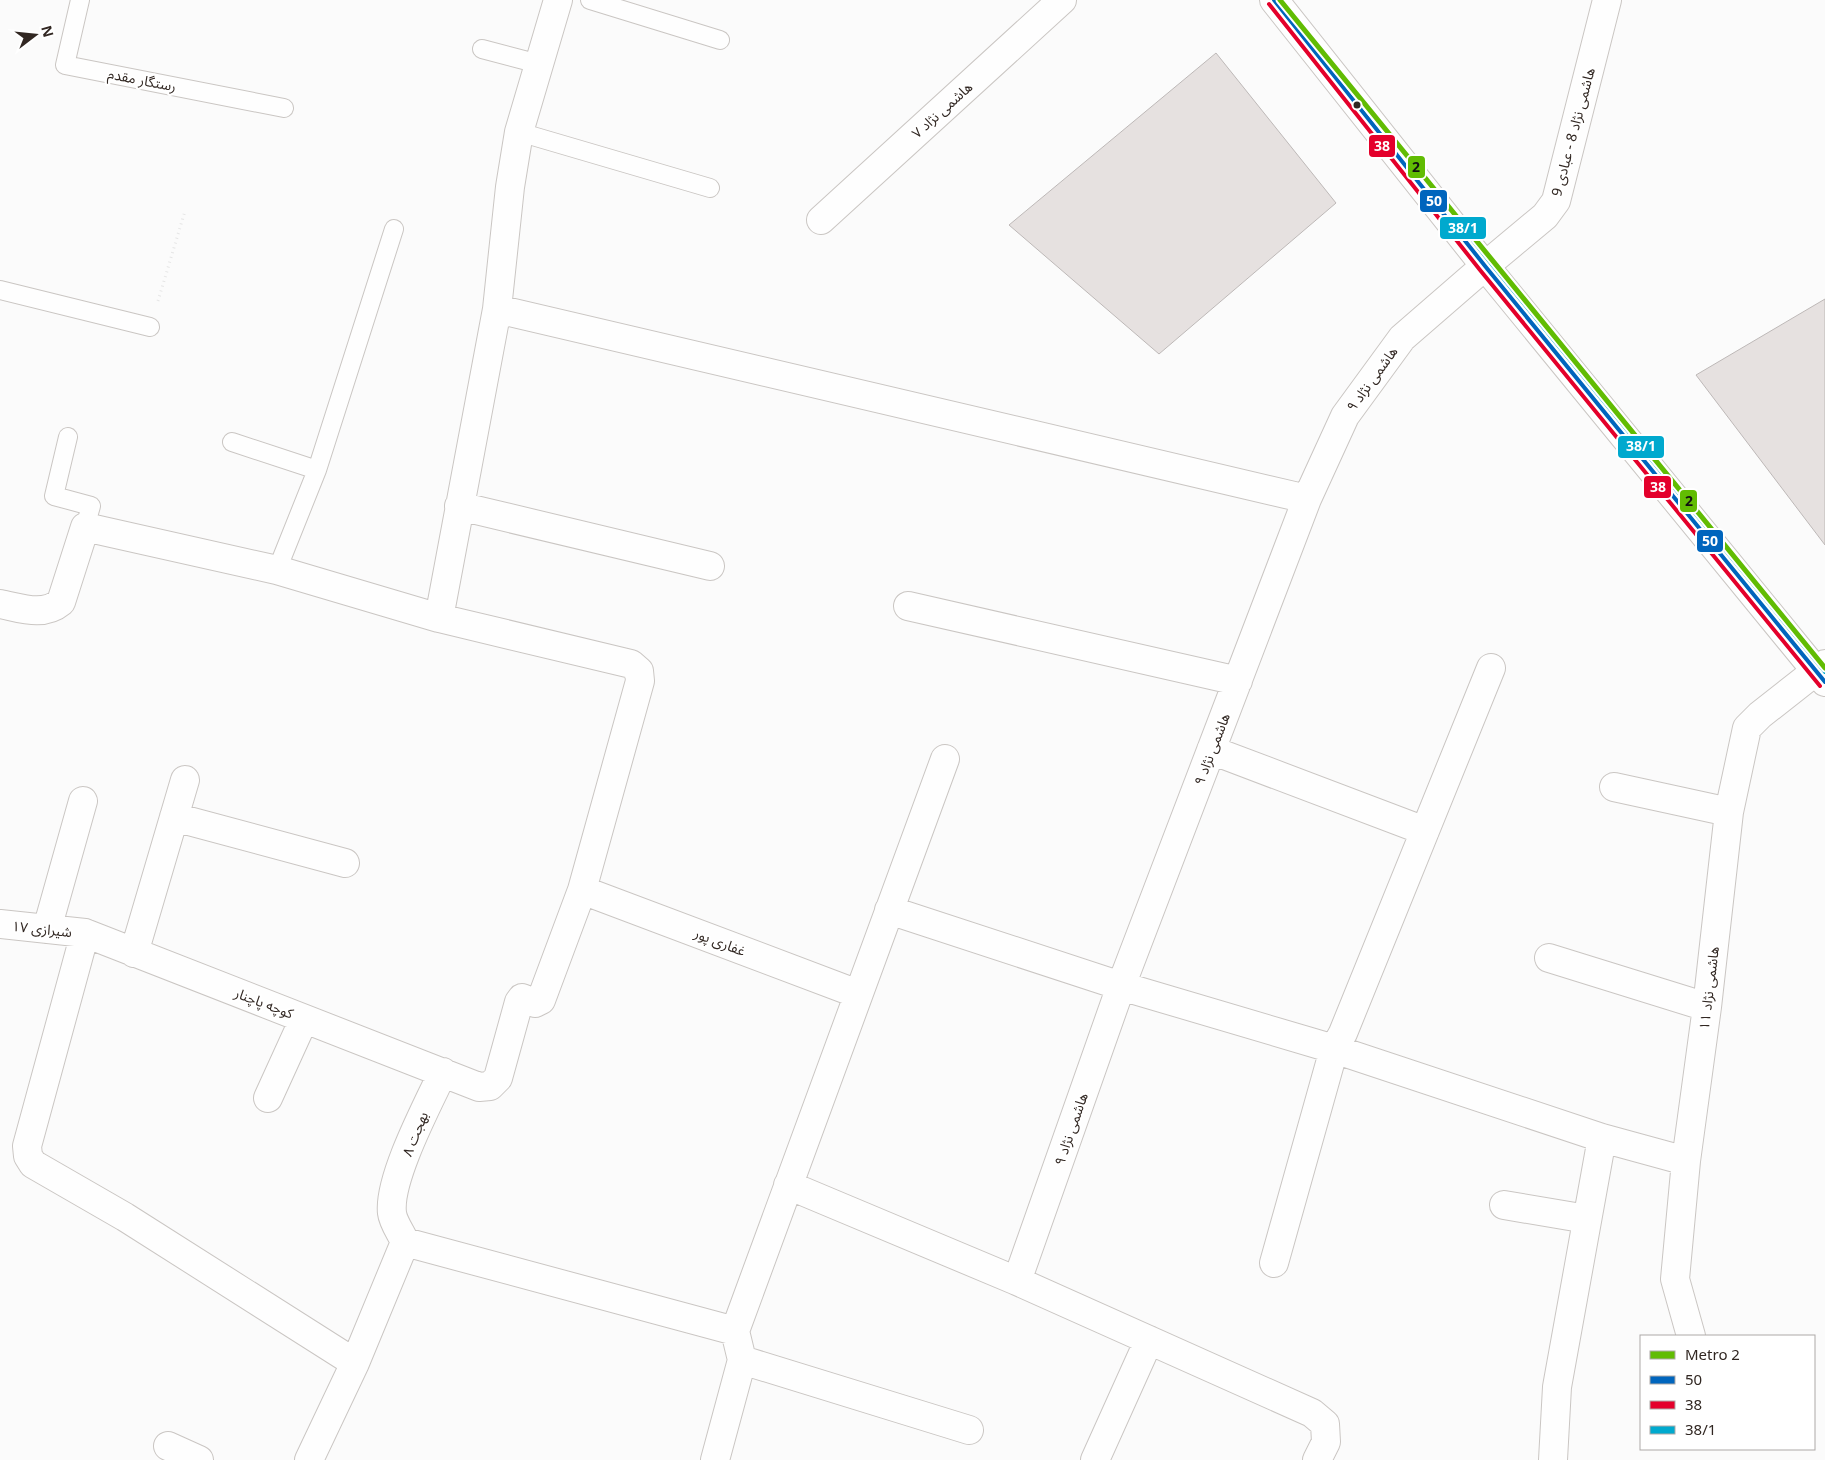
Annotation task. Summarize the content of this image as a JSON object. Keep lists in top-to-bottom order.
{
  "streets": {
    "street": [
      "هاشمی نژاد ۷",
      "هاشمی نژاد 8 - عبادی 9",
      "هاشمی نژاد ۹",
      "شیرازی ۱۷",
      "غفاری پور",
      "هاشمی نژاد ۱۱",
      "کوچه پاچنار",
      "بهجت ۸"
    ],
    "lane": ["رستگار مقدم"]
  },
  "crossings": [
    ["هاشمی نژاد 8 - عبادی 9", "هاشمی نژاد ۹"],
    ["شیرازی ۱۷", "کوچه پاچنار"],
    ["کوچه پاچنار", "بهجت ۸"]
  ],
  "lines": [
    "metro line 2",
    "transit line 50",
    "transit line 38/1",
    "transit line 38"
  ],
  "legend": [
    "Metro 2",
    "50",
    "38",
    "38/1"
  ],
  "north": "right"
}
